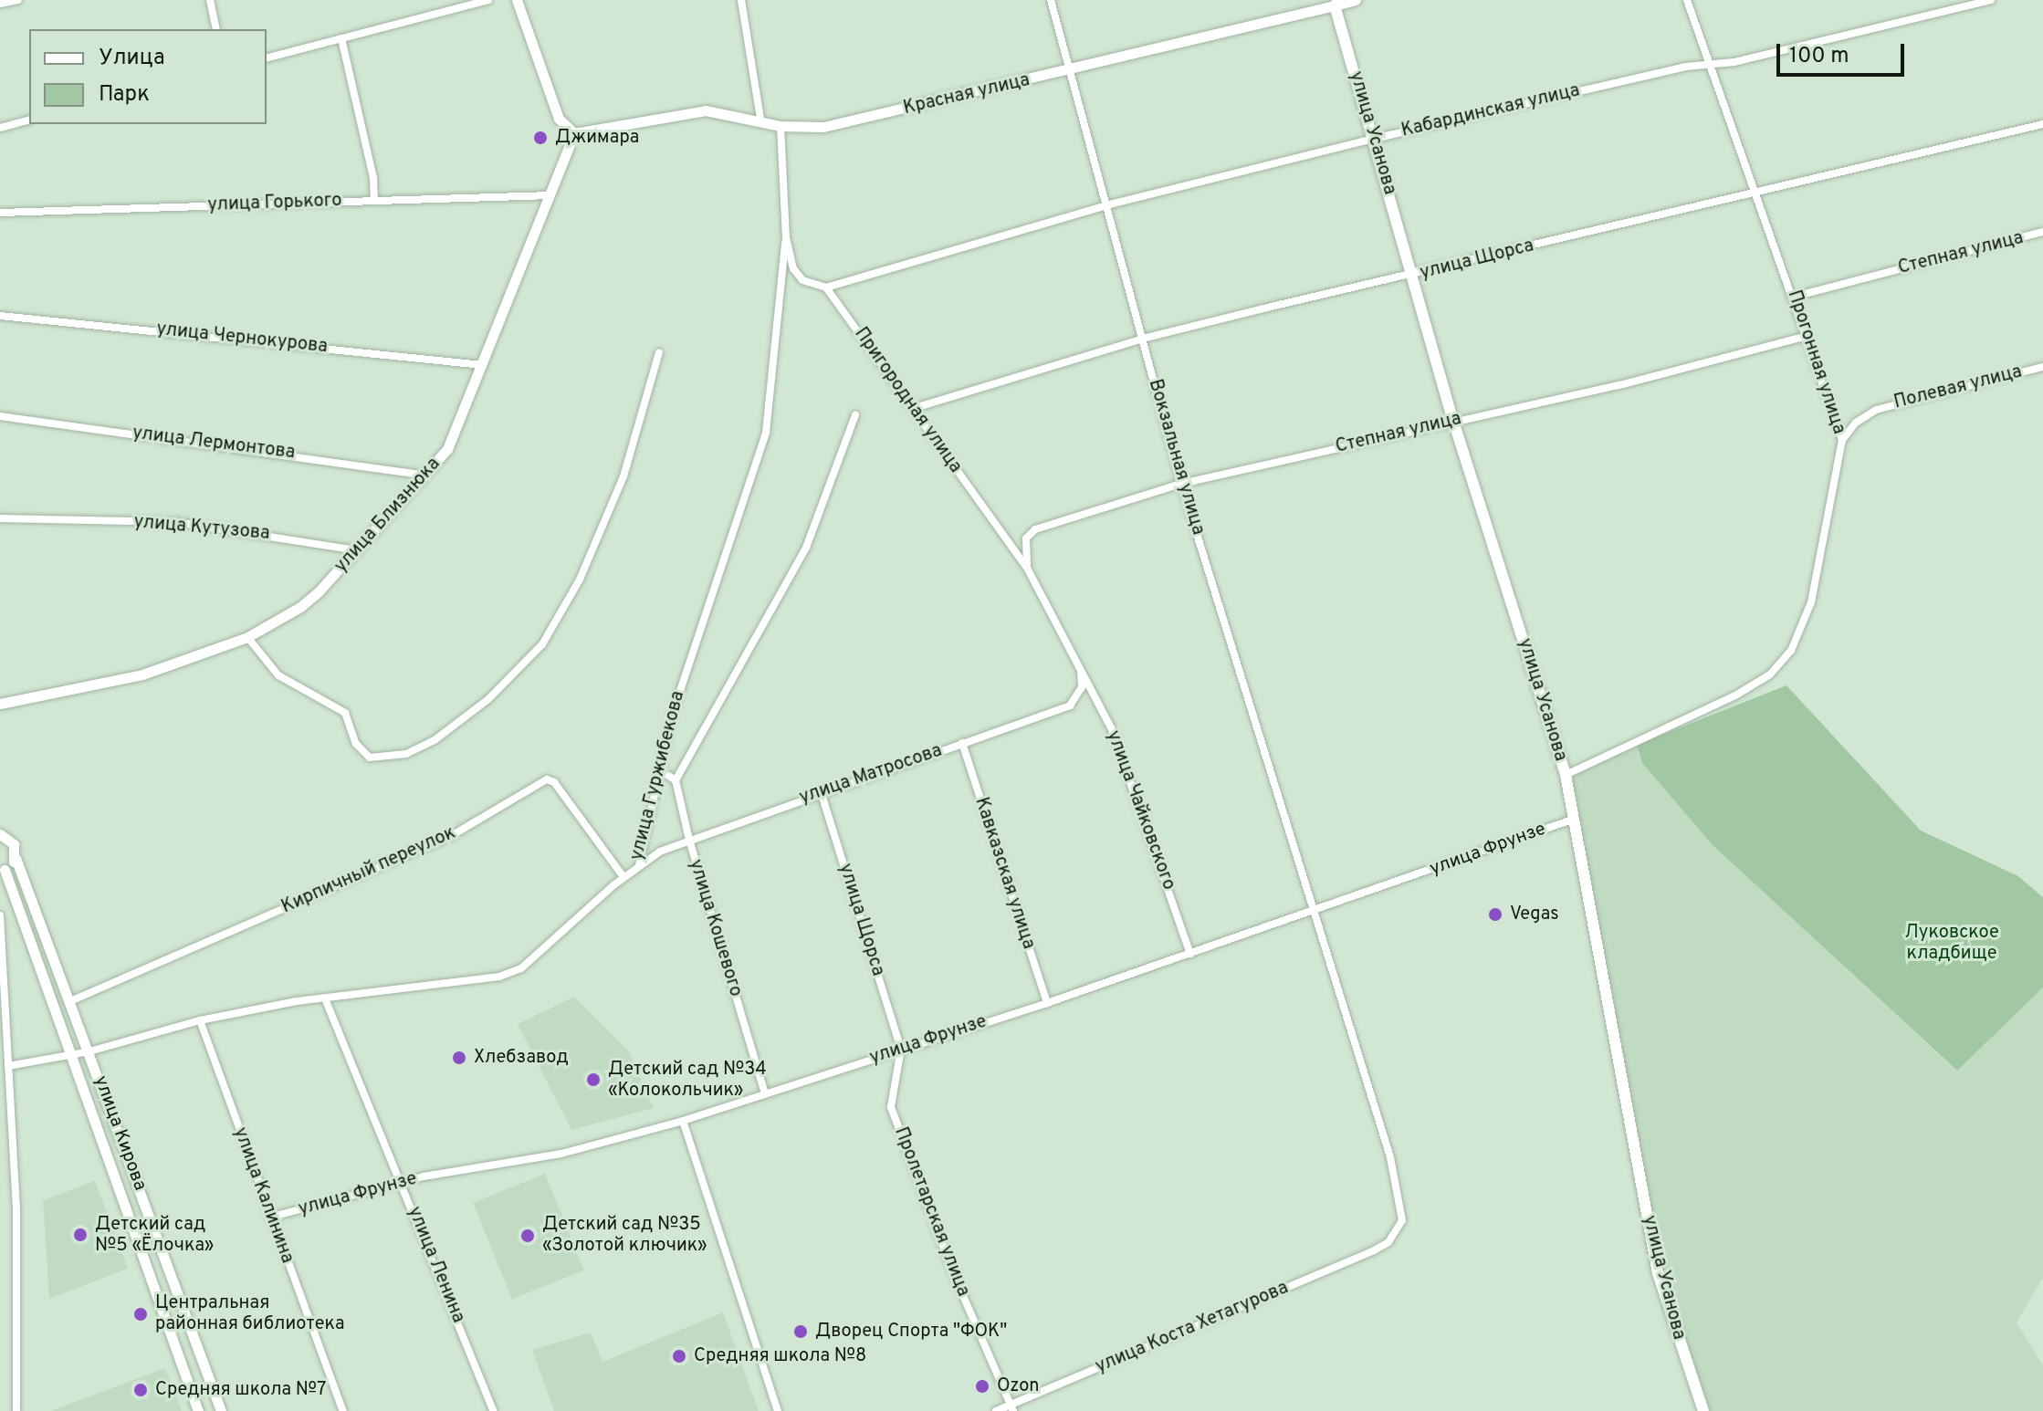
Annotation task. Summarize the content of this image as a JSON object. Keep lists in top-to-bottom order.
{
  "streets": {
    "main road": ["Красная улица", "улица Усанова"],
    "street": [
      "Кабардинская улица",
      "улица Горького",
      "Степная улица",
      "улица Щорса",
      "улица Чернокурова",
      "Прогонная улица",
      "Полевая улица",
      "Пригородная улица",
      "улица Лермонтова",
      "Вокзальная улица",
      "улица Близнюка",
      "улица Кутузова",
      "улица Матросова",
      "улица Гуржибекова",
      "улица Чайковского",
      "улица Фрунзе",
      "Кирпичный переулок",
      "Кавказская улица",
      "улица Кошевого",
      "улица Кирова",
      "улица Калинина",
      "Пролетарская улица",
      "улица Ленина",
      "улица Коста Хетагурова"
    ]
  },
  "crossings": [
    ["Красная улица", "улица Усанова"],
    ["Красная улица", "Пригородная улица"],
    ["Красная улица", "Вокзальная улица"],
    ["Красная улица", "улица Близнюка"],
    ["Кабардинская улица", "улица Усанова"],
    ["Кабардинская улица", "Прогонная улица"],
    ["Кабардинская улица", "Пригородная улица"],
    ["Кабардинская улица", "Вокзальная улица"],
    ["улица Усанова", "Степная улица"],
    ["улица Усанова", "улица Щорса"],
    ["улица Усанова", "Прогонная улица"],
    ["улица Усанова", "улица Фрунзе"],
    ["улица Горького", "улица Близнюка"],
    ["Степная улица", "Прогонная улица"],
    ["Степная улица", "Пригородная улица"],
    ["Степная улица", "Вокзальная улица"],
    ["улица Щорса", "Прогонная улица"],
    ["улица Щорса", "Пригородная улица"],
    ["улица Щорса", "Вокзальная улица"],
    ["улица Щорса", "улица Матросова"],
    ["улица Щорса", "улица Фрунзе"],
    ["улица Щорса", "Пролетарская улица"],
    ["улица Чернокурова", "улица Близнюка"],
    ["Прогонная улица", "Полевая улица"],
    ["Пригородная улица", "улица Матросова"],
    ["Пригородная улица", "улица Гуржибекова"],
    ["Пригородная улица", "улица Чайковского"],
    ["улица Лермонтова", "улица Близнюка"],
    ["Вокзальная улица", "улица Фрунзе"],
    ["Вокзальная улица", "улица Коста Хетагурова"],
    ["улица Близнюка", "улица Кутузова"],
    ["улица Матросова", "улица Гуржибекова"],
    ["улица Матросова", "улица Чайковского"],
    ["улица Матросова", "Кавказская улица"],
    ["улица Матросова", "улица Кошевого"],
    ["улица Гуржибекова", "Кирпичный переулок"],
    ["улица Гуржибекова", "улица Кошевого"],
    ["улица Гуржибекова", "улица Кирова"],
    ["улица Гуржибекова", "улица Калинина"],
    ["улица Гуржибекова", "улица Ленина"],
    ["улица Чайковского", "улица Фрунзе"],
    ["улица Фрунзе", "Кавказская улица"],
    ["улица Фрунзе", "улица Кошевого"],
    ["улица Фрунзе", "улица Калинина"],
    ["улица Фрунзе", "Пролетарская улица"],
    ["улица Фрунзе", "улица Ленина"],
    ["Кирпичный переулок", "улица Кирова"],
    ["Пролетарская улица", "улица Коста Хетагурова"]
  ],
  "parks": ["Луковское кладбище"],
  "places": [
    "Джимара",
    "Vegas",
    "Хлебзавод",
    "Детский сад №34 «Колокольчик»",
    "Детский сад №5 «Ёлочка»",
    "Детский сад №35 «Золотой ключик»",
    "Центральная районная библиотека",
    "Дворец Спорта \"ФОК\"",
    "Средняя школа №8",
    "Ozon",
    "Средняя школа №7"
  ],
  "legend": ["Улица", "Парк"],
  "scale_bar": "100 m"
}
